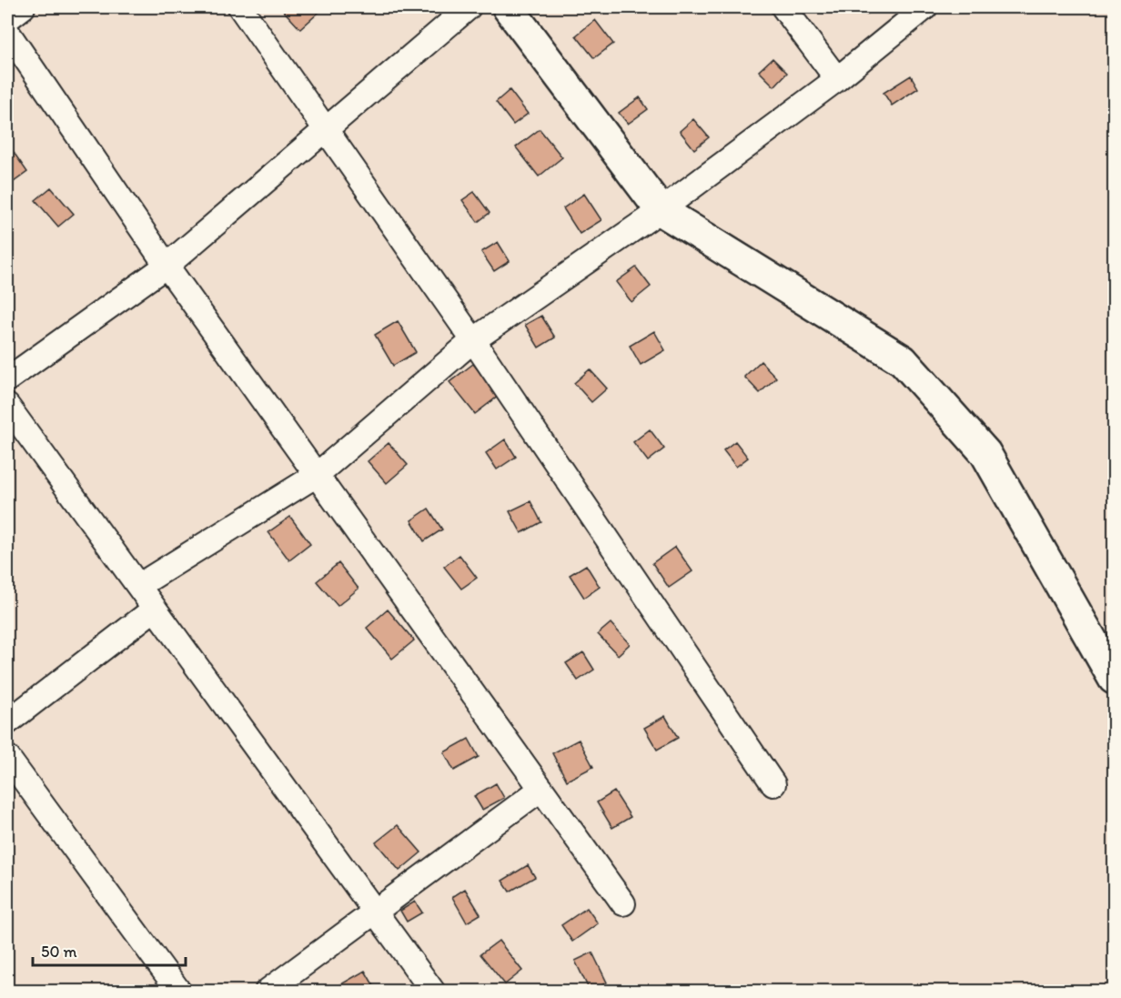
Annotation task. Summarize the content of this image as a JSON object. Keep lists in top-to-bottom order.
{
  "scale_bar": "50 m"
}
